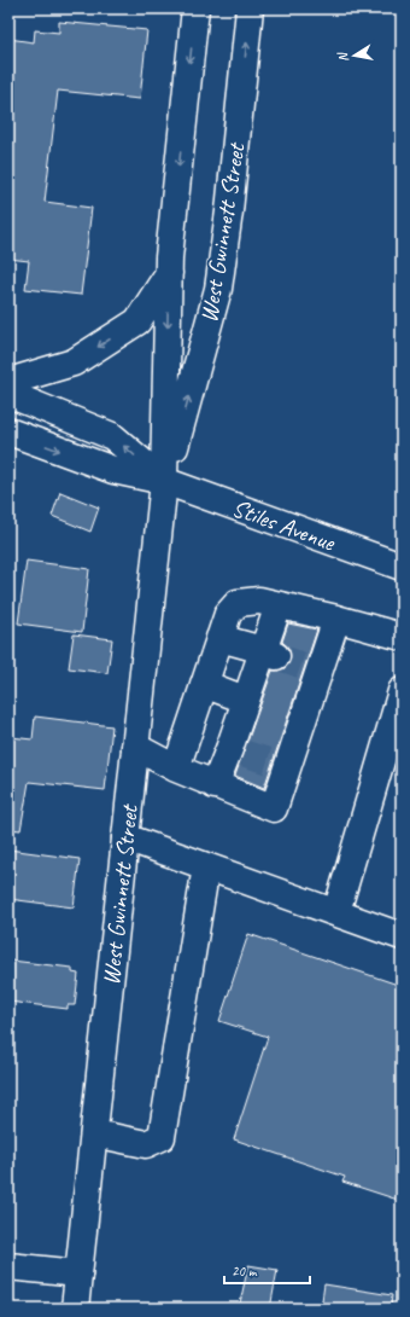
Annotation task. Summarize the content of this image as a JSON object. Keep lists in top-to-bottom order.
{
  "streets": {
    "main road": ["West Gwinnett Street", "Stiles Avenue"]
  },
  "crossings": [
    ["West Gwinnett Street", "Stiles Avenue"]
  ],
  "scale_bar": "20 m",
  "north": "left"
}
